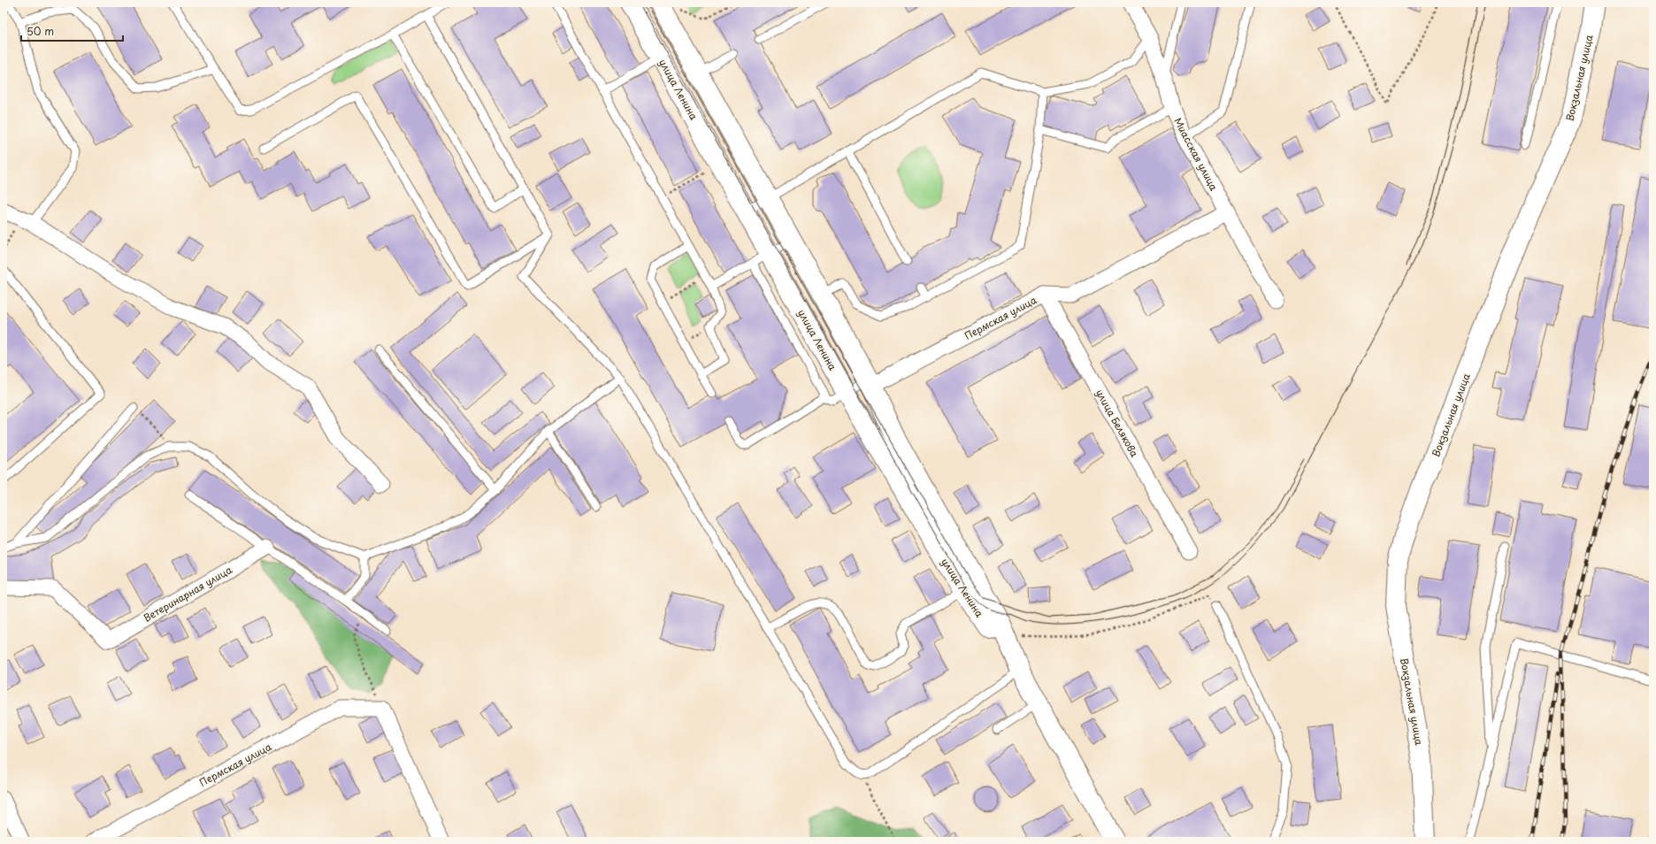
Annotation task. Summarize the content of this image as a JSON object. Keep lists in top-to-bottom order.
{
  "streets": {
    "street": [
      "Вокзальная улица",
      "улица Ленина",
      "Миасская улица",
      "Пермская улица",
      "улица Белякова",
      "Ветеринарная улица"
    ]
  },
  "crossings": [
    ["улица Ленина", "Пермская улица"],
    ["Миасская улица", "Пермская улица"],
    ["Пермская улица", "улица Белякова"]
  ],
  "scale_bar": "50 m"
}
